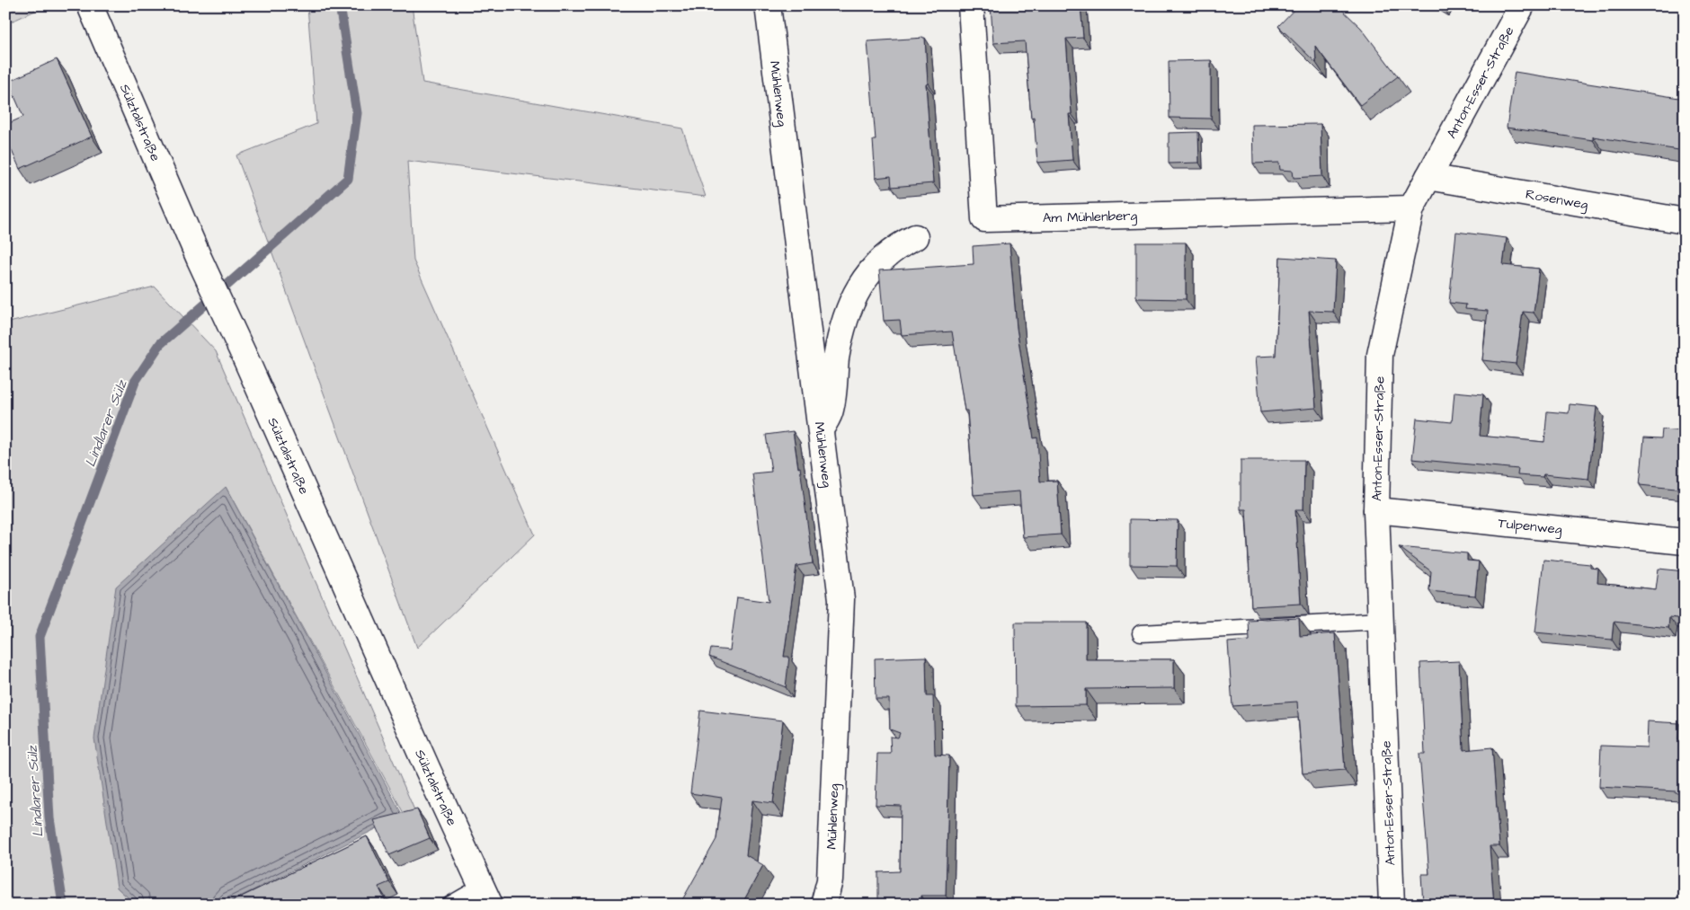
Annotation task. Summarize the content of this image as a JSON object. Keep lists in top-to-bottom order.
{
  "streets": {
    "street": [
      "Anton-Esser-Straße",
      "Mühlenweg",
      "Sülztalstraße",
      "Rosenweg",
      "Am Mühlenberg",
      "Tulpenweg"
    ]
  },
  "crossings": [
    ["Anton-Esser-Straße", "Rosenweg"],
    ["Anton-Esser-Straße", "Am Mühlenberg"],
    ["Anton-Esser-Straße", "Tulpenweg"]
  ],
  "water": ["Lindlarer Sülz"]
}
